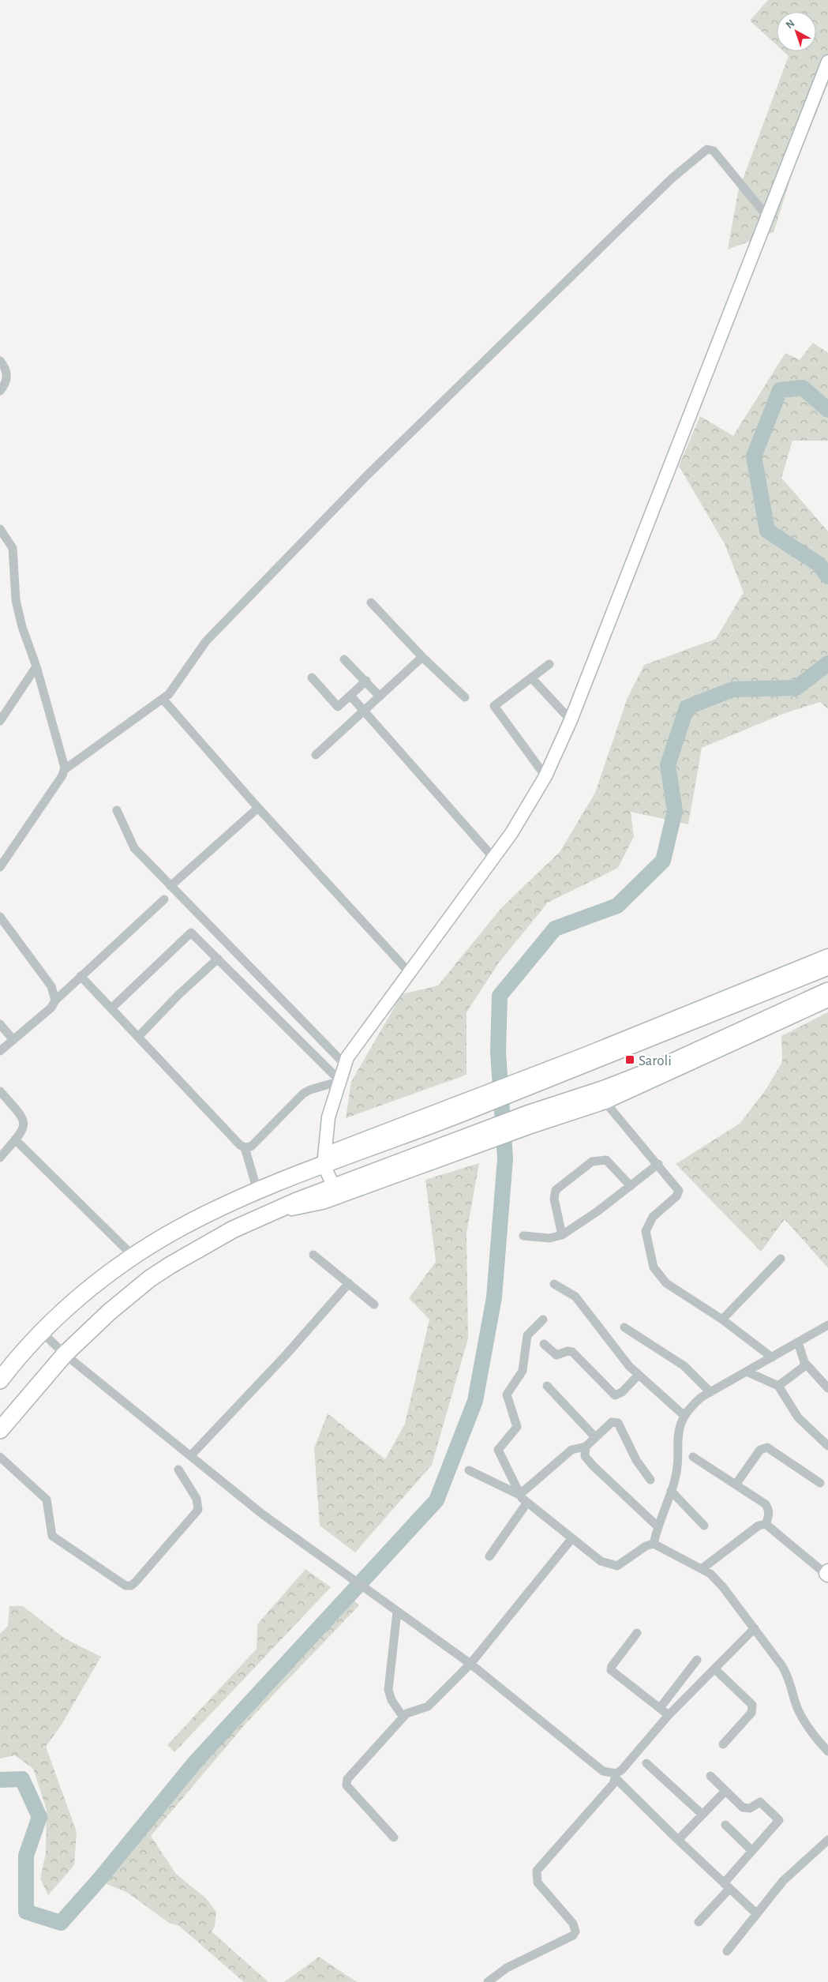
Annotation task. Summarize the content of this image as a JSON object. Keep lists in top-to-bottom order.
{
  "places": {
    "transit": ["Saroli"]
  },
  "north": "top left"
}
